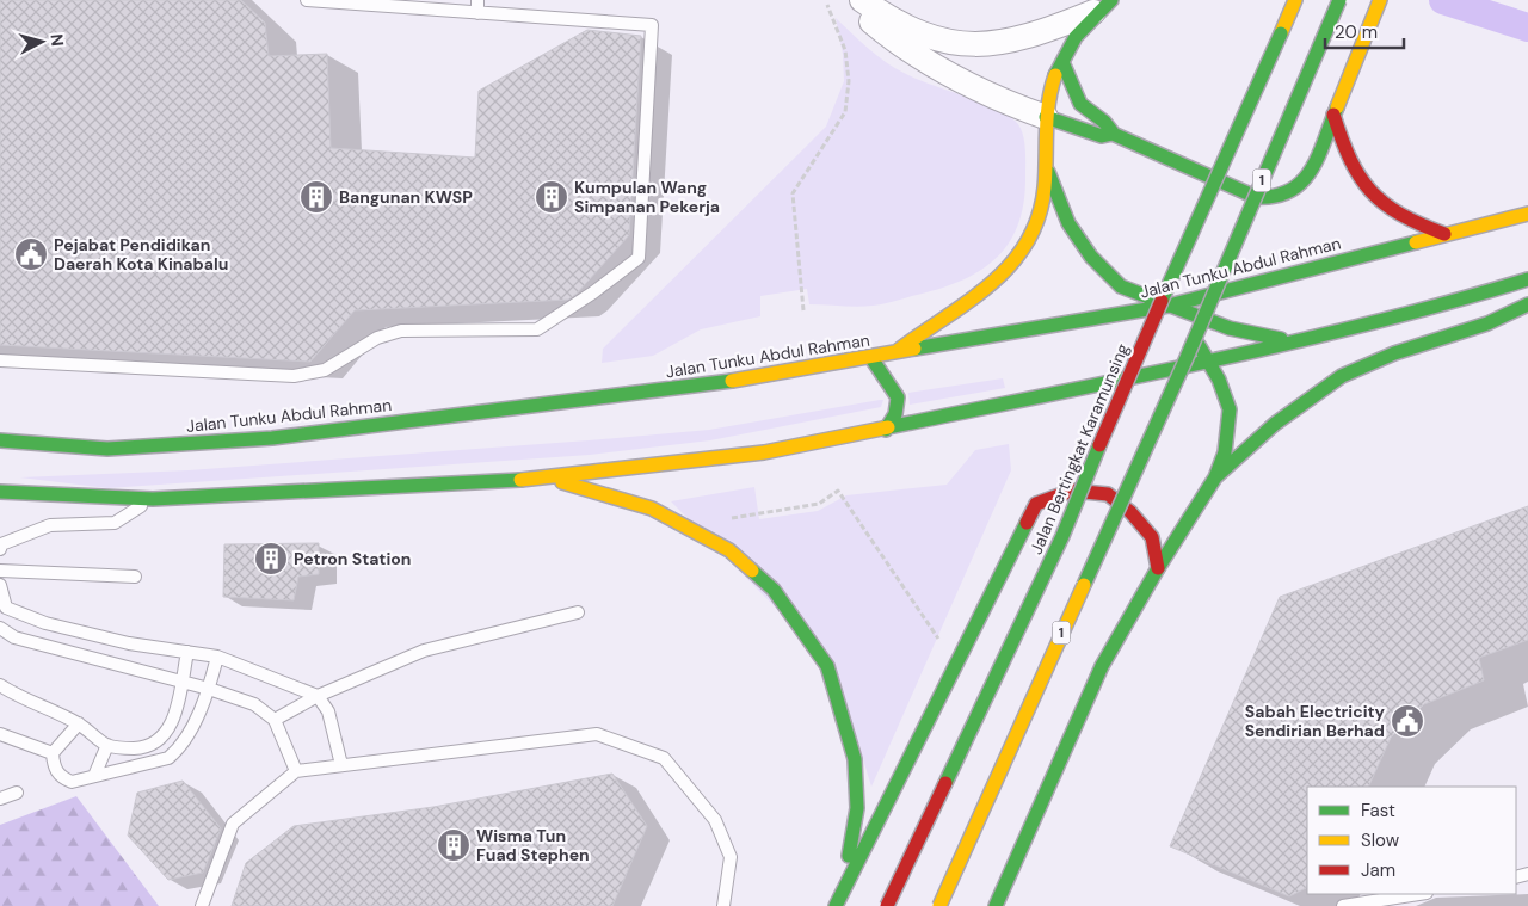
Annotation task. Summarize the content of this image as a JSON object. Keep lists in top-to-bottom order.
{
  "streets": {
    "main road": ["1", "Jalan Tunku Abdul Rahman", "Jalan Bertingkat Karamunsing"]
  },
  "places": {
    "building": [
      "Bangunan KWSP",
      "Kumpulan Wang Simpanan Pekerja",
      "Petron Station",
      "Wisma Tun Fuad Stephen"
    ],
    "public building": ["Pejabat Pendidikan Daerah Kota Kinabalu", "Sabah Electricity Sendirian Berhad"]
  },
  "legend": ["Fast", "Slow", "Jam"],
  "scale_bar": "20 m",
  "north": "right"
}
